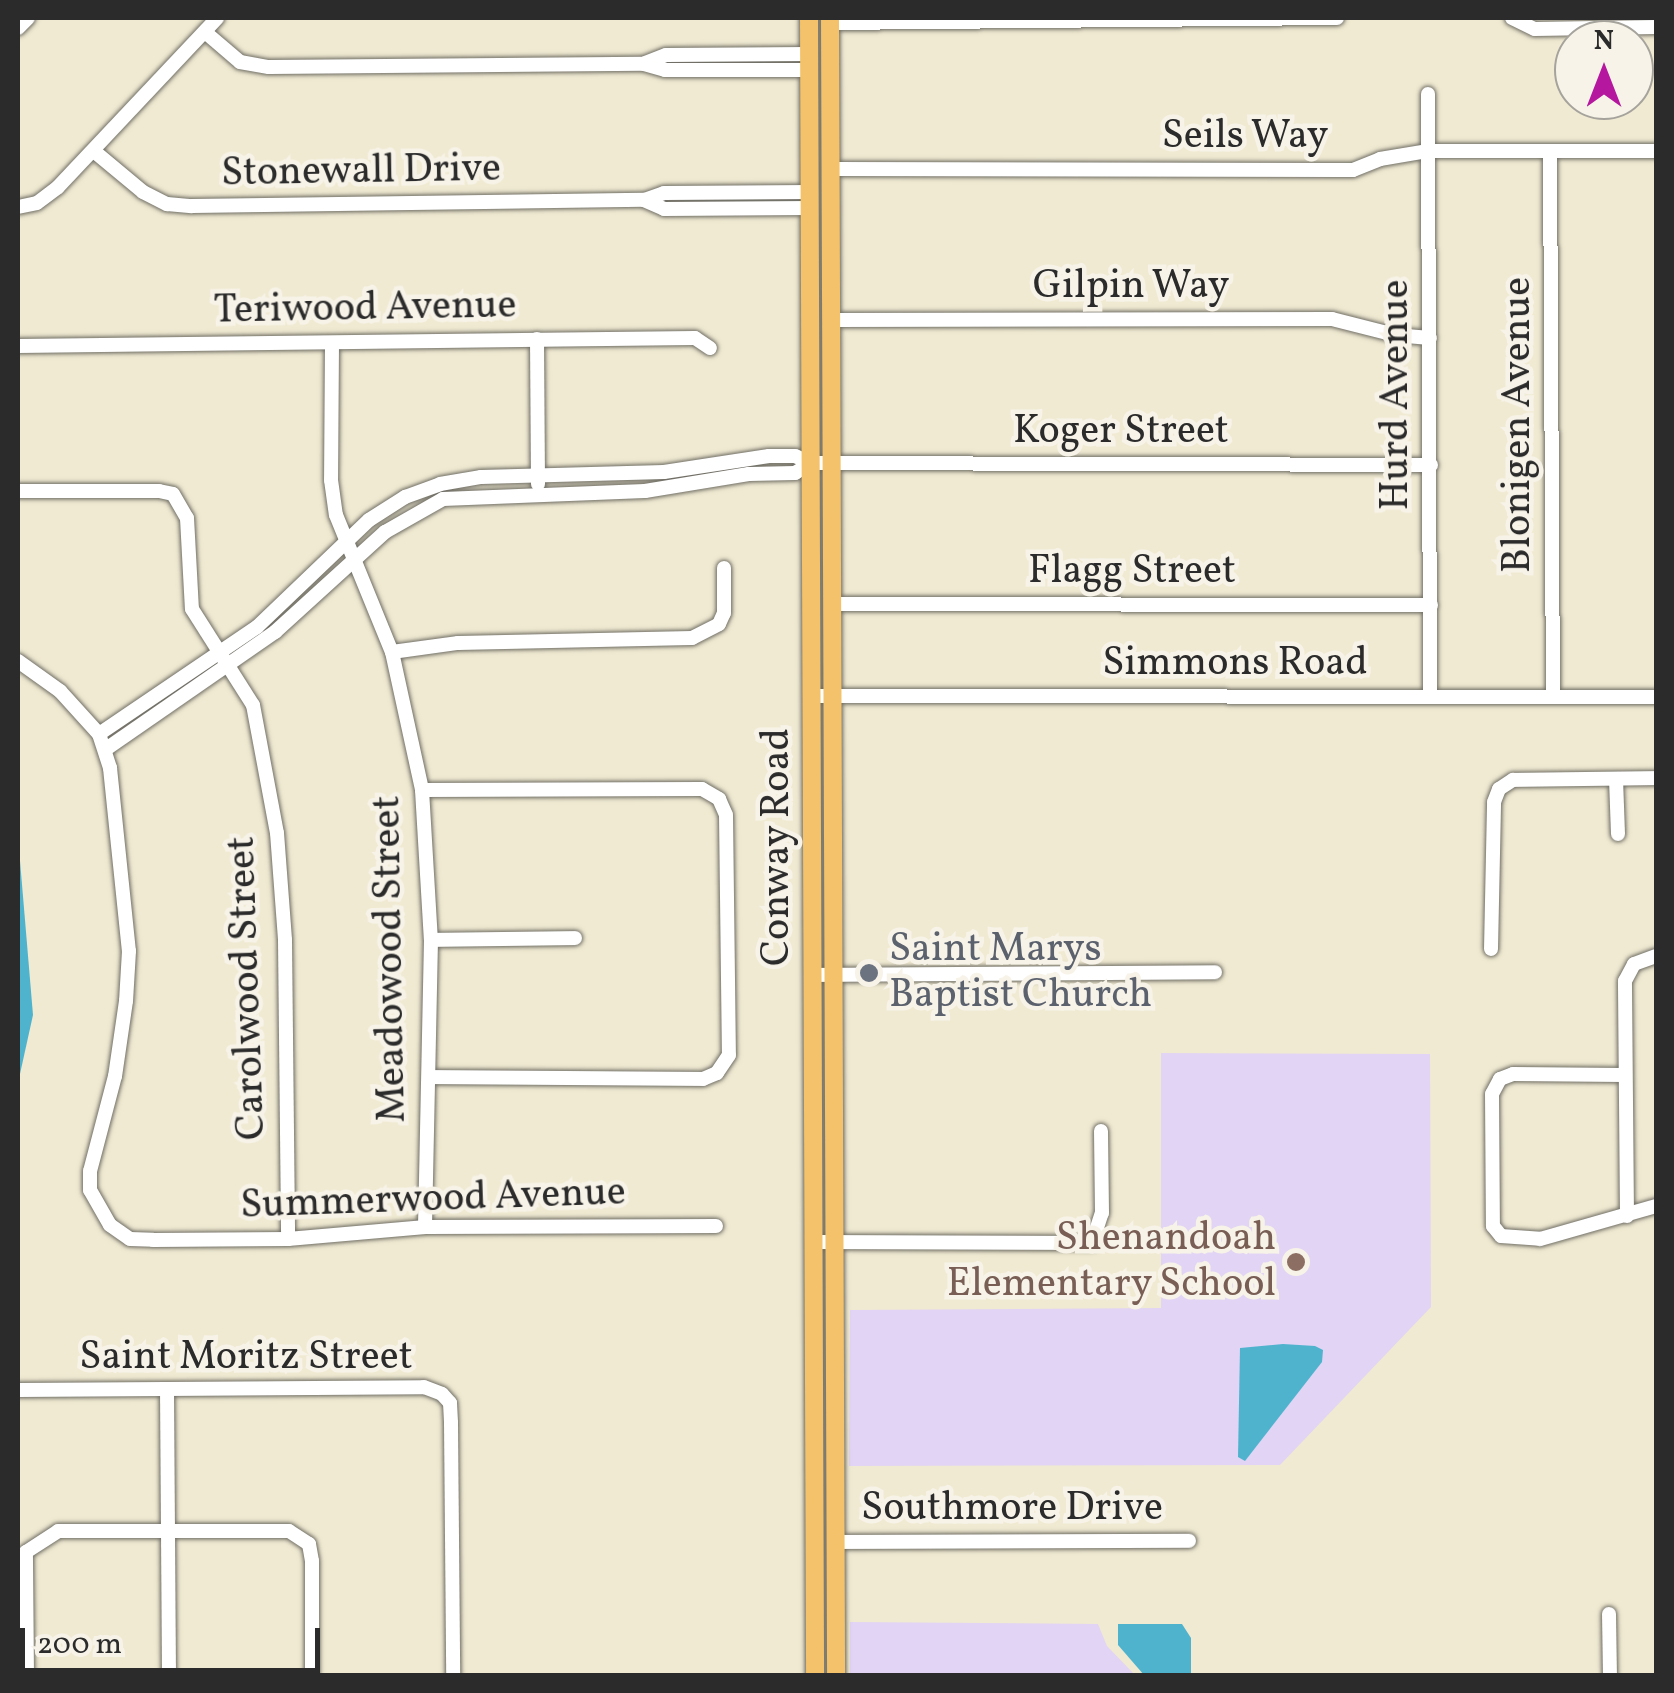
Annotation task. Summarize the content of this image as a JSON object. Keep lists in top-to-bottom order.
{
  "streets": {
    "main road": ["Conway Road"],
    "street": [
      "Seils Way",
      "Stonewall Drive",
      "Gilpin Way",
      "Teriwood Avenue",
      "Hurd Avenue",
      "Blonigen Avenue",
      "Koger Street",
      "Flagg Street",
      "Simmons Road",
      "Meadowood Street",
      "Carolwood Street",
      "Summerwood Avenue",
      "Saint Moritz Street",
      "Southmore Drive"
    ]
  },
  "crossings": [
    ["Seils Way", "Hurd Avenue"],
    ["Seils Way", "Blonigen Avenue"],
    ["Seils Way", "Conway Road"],
    ["Stonewall Drive", "Conway Road"],
    ["Gilpin Way", "Hurd Avenue"],
    ["Gilpin Way", "Conway Road"],
    ["Teriwood Avenue", "Meadowood Street"],
    ["Hurd Avenue", "Koger Street"],
    ["Hurd Avenue", "Flagg Street"],
    ["Hurd Avenue", "Simmons Road"],
    ["Blonigen Avenue", "Simmons Road"],
    ["Koger Street", "Conway Road"],
    ["Flagg Street", "Conway Road"],
    ["Simmons Road", "Conway Road"],
    ["Conway Road", "Southmore Drive"],
    ["Meadowood Street", "Summerwood Avenue"],
    ["Carolwood Street", "Summerwood Avenue"]
  ],
  "places": ["Saint Marys Baptist Church", "Shenandoah Elementary School"],
  "scale_bar": "200 m",
  "north": "top"
}
